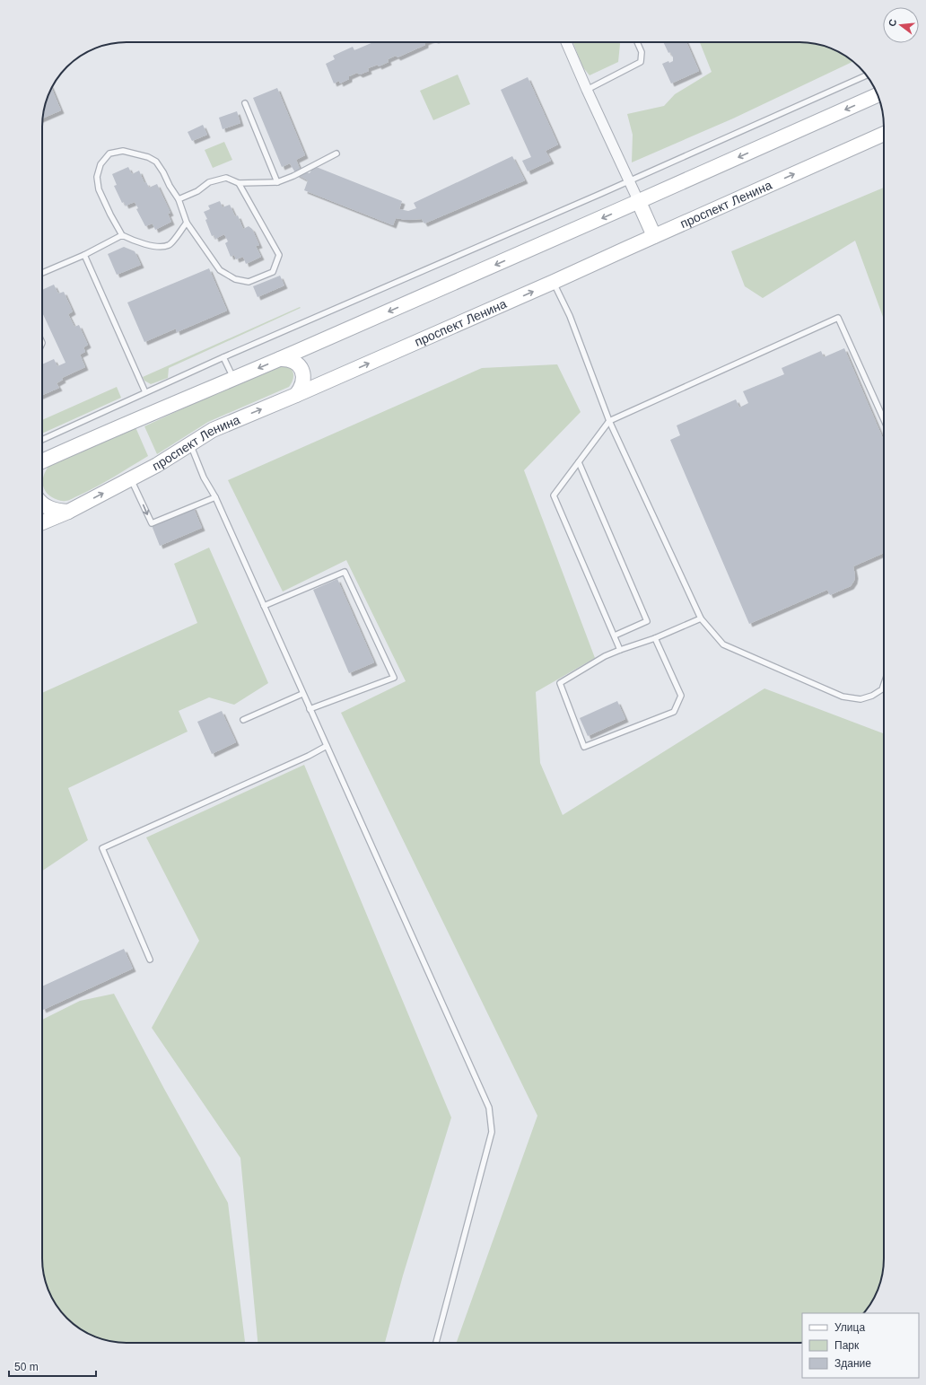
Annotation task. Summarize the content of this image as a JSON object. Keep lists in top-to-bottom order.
{
  "streets": {
    "main road": ["проспект Ленина"]
  },
  "legend": ["Улица", "Парк", "Здание"],
  "scale_bar": "50 m",
  "north": "left"
}
